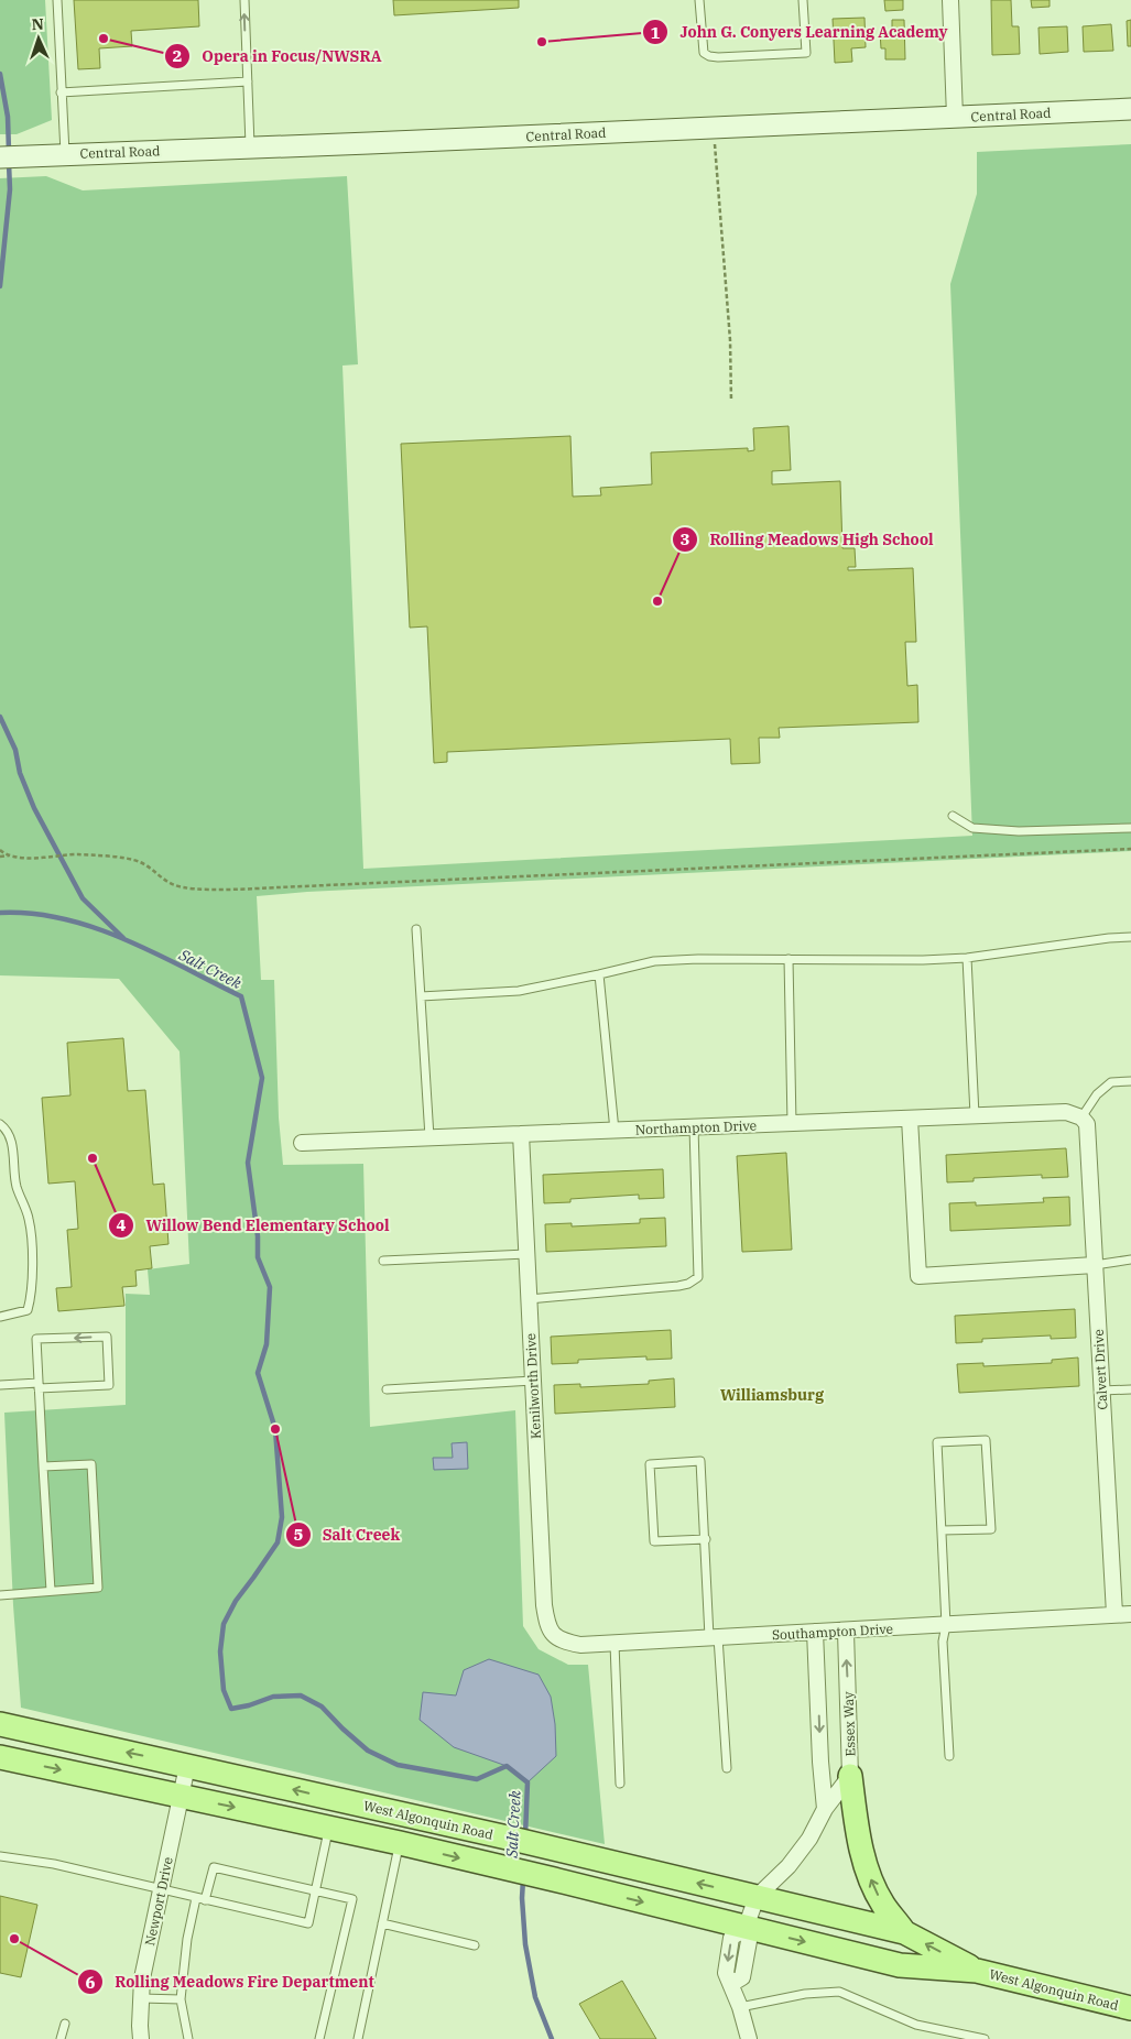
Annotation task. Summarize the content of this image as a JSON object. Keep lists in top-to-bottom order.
{
  "streets": {
    "main road": ["West Algonquin Road"],
    "street": [
      "Central Road",
      "Northampton Drive",
      "Calvert Drive",
      "Kenilworth Drive",
      "Southampton Drive",
      "Essex Way",
      "Newport Drive"
    ]
  },
  "crossings": [
    ["Northampton Drive", "Calvert Drive"],
    ["Northampton Drive", "Kenilworth Drive"],
    ["Calvert Drive", "Southampton Drive"],
    ["Kenilworth Drive", "Southampton Drive"],
    ["Southampton Drive", "Essex Way"],
    ["Essex Way", "West Algonquin Road"],
    ["West Algonquin Road", "Newport Drive"]
  ],
  "districts": ["Williamsburg"],
  "water": ["Salt Creek"],
  "places": [
    "Opera in Focus/NWSRA",
    "John G. Conyers Learning Academy",
    "Rolling Meadows High School",
    "Willow Bend Elementary School",
    "Salt Creek",
    "Rolling Meadows Fire Department"
  ],
  "north": "top"
}
